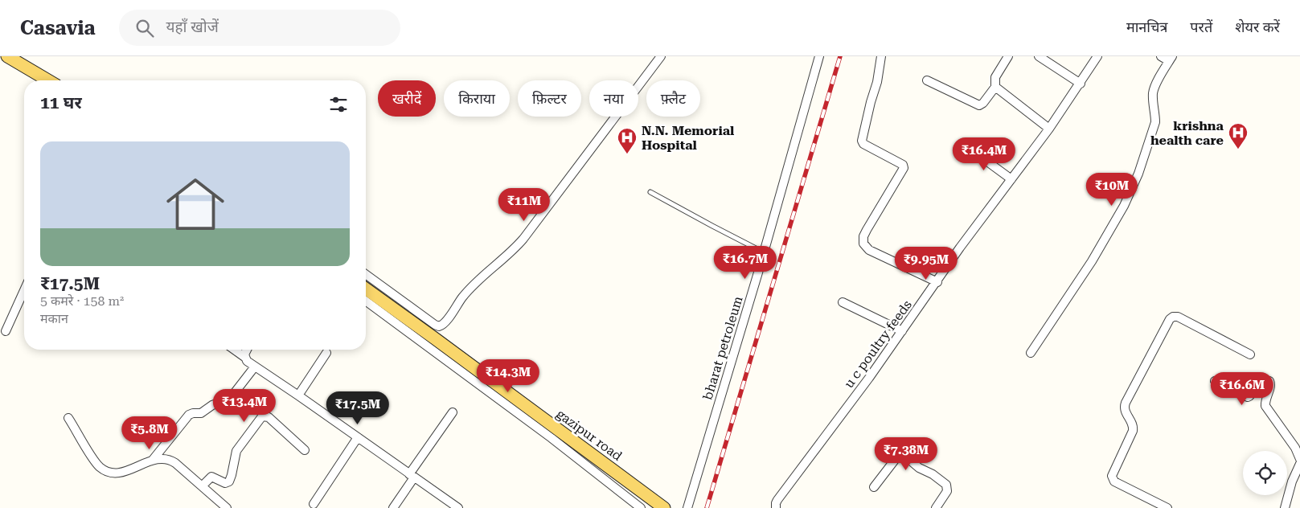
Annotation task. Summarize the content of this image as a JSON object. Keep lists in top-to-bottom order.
{
  "streets": {
    "main road": ["gazipur road"],
    "street": ["u c poultry feeds", "bharat petroleum"]
  },
  "places": {
    "hospital": ["krishna health care", "N.N. Memorial Hospital"]
  },
  "page": {
    "header": "Casavia",
    "search": "यहाँ खोजें",
    "nav": ["मानचित्र", "परतें", "शेयर करें"],
    "chip": [
      "खरीदें",
      "किराया",
      "फ़िल्टर",
      "नया",
      "फ़्लैट"
    ],
    "heading": "11 घर",
    "list": [
      {
        "name": "₹17.5M",
        "note": "5 कमरे · 158 m² · मकान"
      }
    ],
    "price": [
      "₹16.4M",
      "₹10M",
      "₹11M",
      "₹16.7M",
      "₹9.95M",
      "₹14.3M",
      "₹16.6M",
      "₹13.4M",
      "₹17.5M",
      "₹5.8M",
      "₹7.38M"
    ]
  }
}
